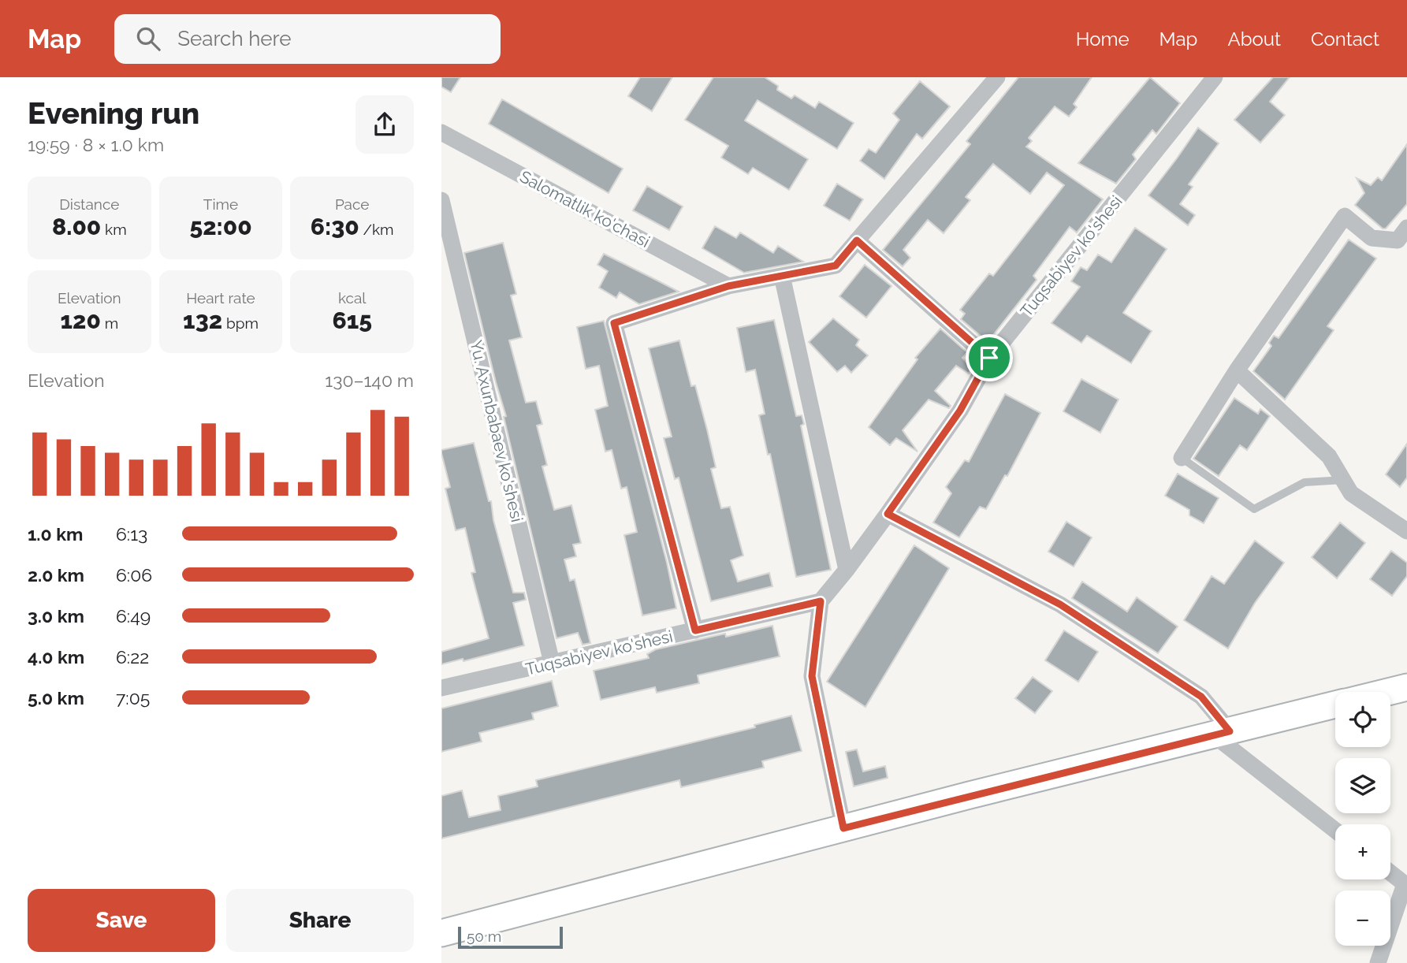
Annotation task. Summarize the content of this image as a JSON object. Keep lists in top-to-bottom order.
{
  "streets": {
    "street": ["Salomatlik ko'chasi", "Tuqsabiyev ko'shesi", "Yu. Axunbabaev ko'shesi"]
  },
  "crossings": [
    ["Tuqsabiyev ko'shesi", "Yu. Axunbabaev ko'shesi"]
  ],
  "scale_bar": "50 m",
  "page": {
    "header": "Map",
    "search": "Search here",
    "nav": [
      "Home",
      "Map",
      "About",
      "Contact"
    ],
    "heading": ["Evening run", "19:59 · 8 × 1.0 km"],
    "stats": [
      ["Distance", "8.00 km"],
      ["Time", "52:00"],
      ["Pace", "6:30 /km"],
      ["Elevation", "120 m"],
      ["Heart rate", "132 bpm"],
      ["kcal", "615"]
    ],
    "chart": ["Elevation", "130–140 m"],
    "list": [
      {
        "name": "1.0 km",
        "note": "6:13"
      },
      {
        "name": "2.0 km",
        "note": "6:06"
      },
      {
        "name": "3.0 km",
        "note": "6:49"
      },
      {
        "name": "4.0 km",
        "note": "6:22"
      },
      {
        "name": "5.0 km",
        "note": "7:05"
      }
    ],
    "map_buttons": ["+", "−"],
    "buttons": ["Save", "Share"],
    "scale": "50 m"
  }
}
